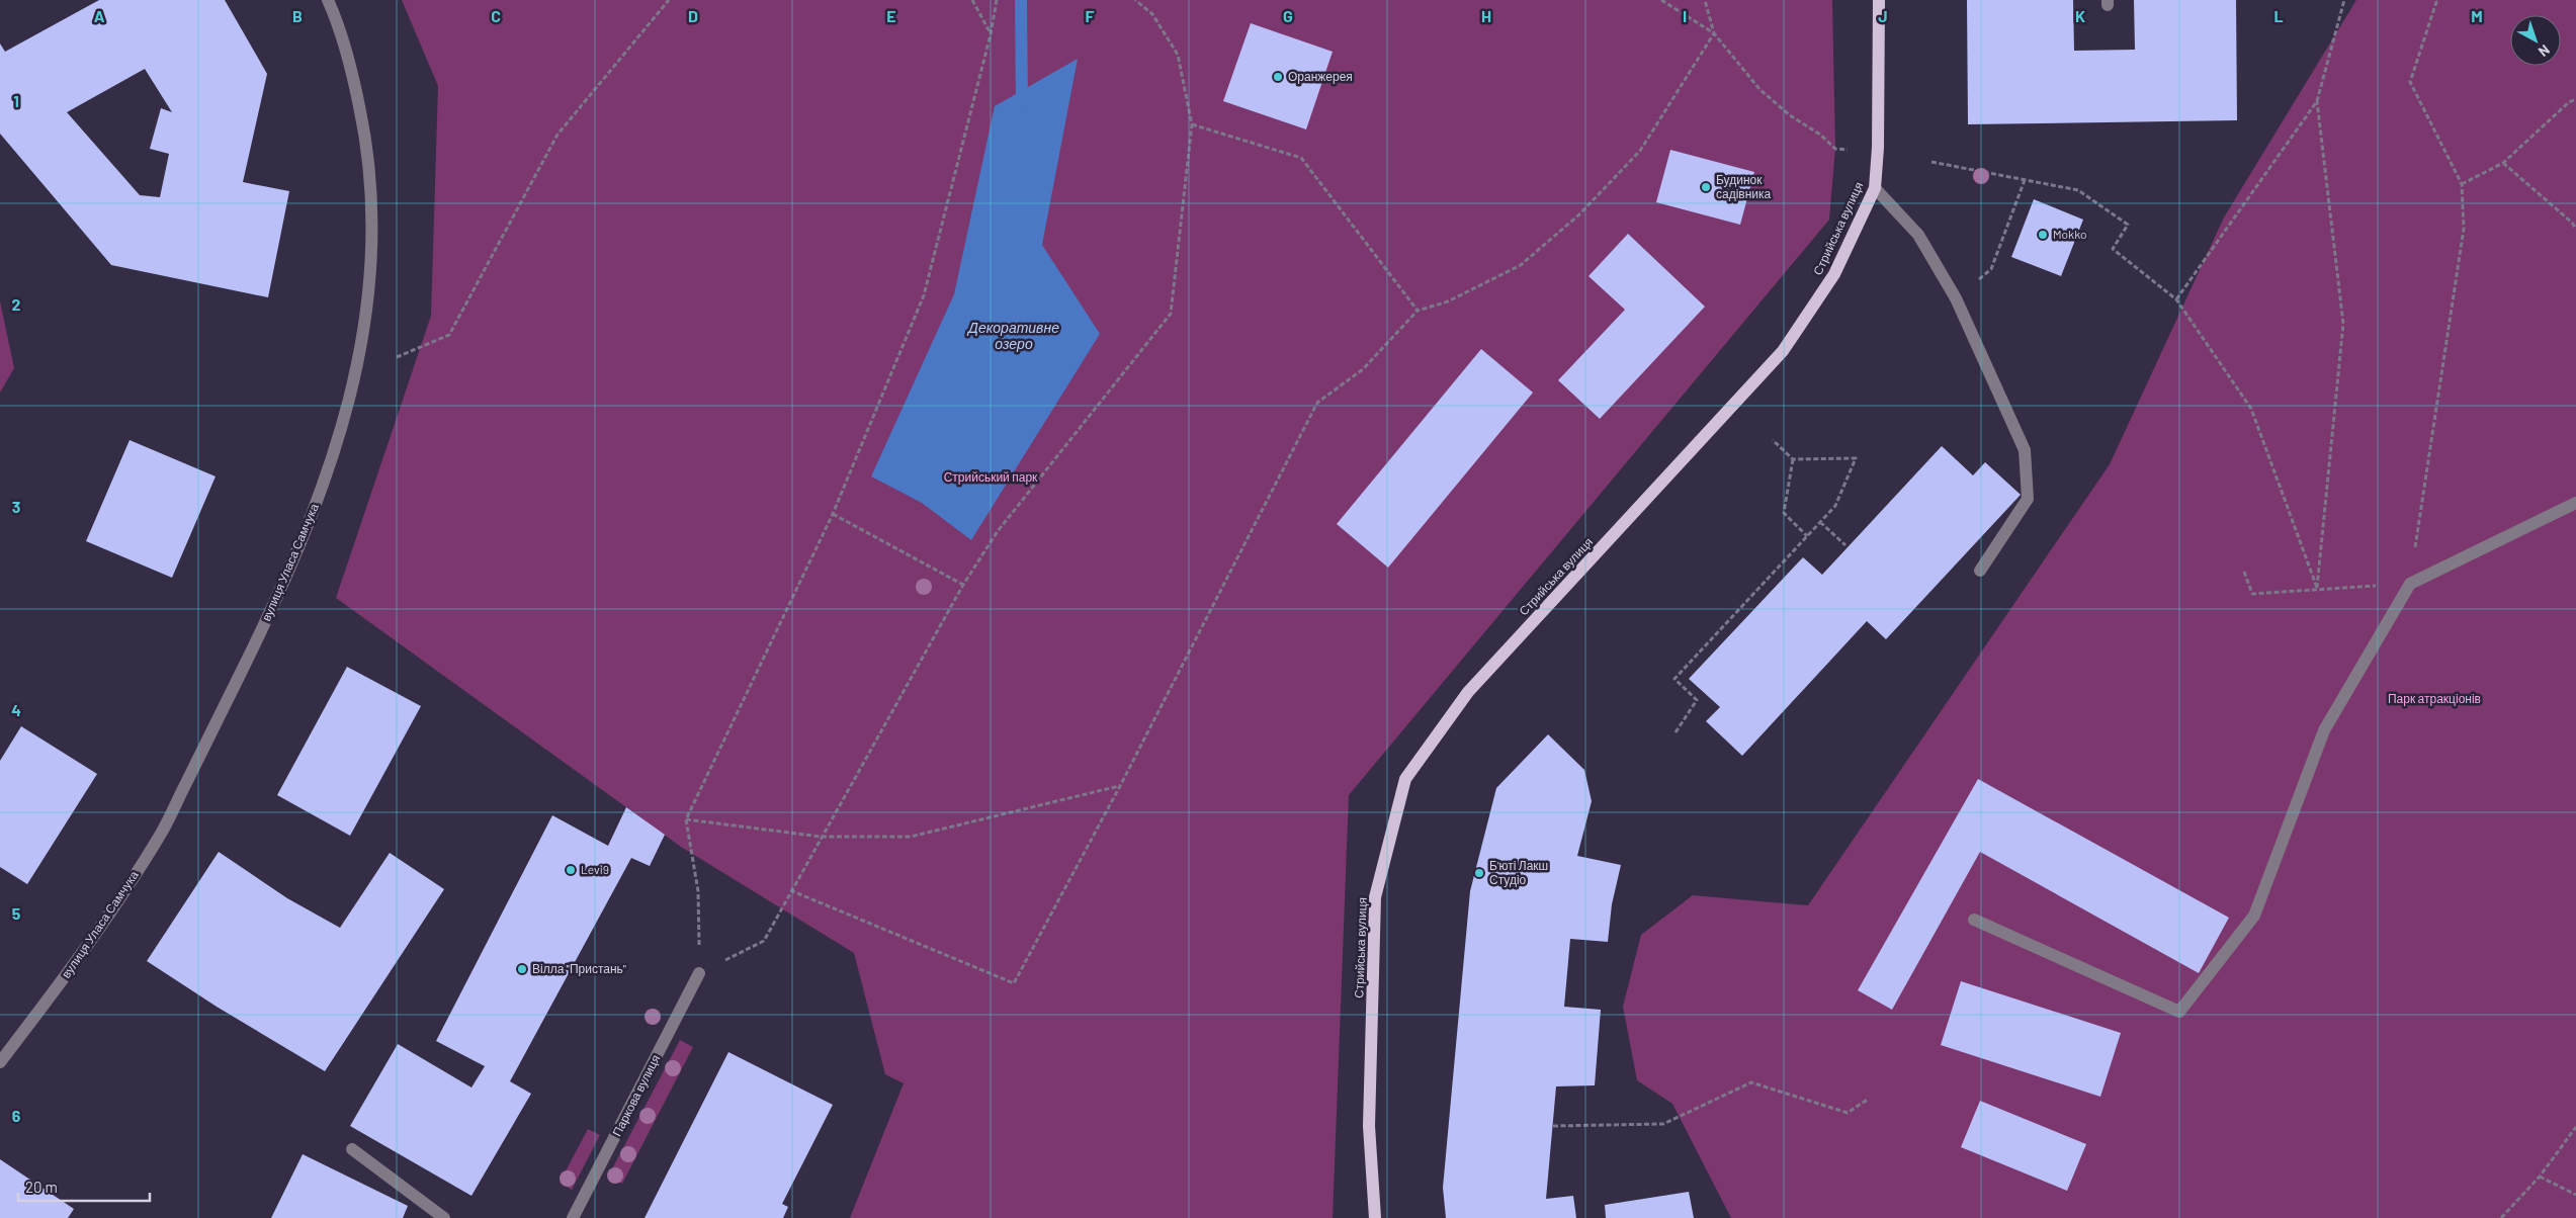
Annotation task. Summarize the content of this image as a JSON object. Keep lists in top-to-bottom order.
{
  "streets": {
    "main road": ["Стрийська вулиця"],
    "street": ["вулиця Уласа Самчука", "Паркова вулиця"]
  },
  "water": ["Декоративне озеро"],
  "parks": ["Стрийський парк", "Парк атракціонів"],
  "places": [
    "Оранжерея",
    "Будинок садівника",
    "Mokko",
    "Levi9",
    "Б'юті Лакш Студіо",
    "Вілла \"Пристань\""
  ],
  "scale_bar": "20 m",
  "north": "bottom right",
  "grid": {
    "columns": [
      "A",
      "B",
      "C",
      "D",
      "E",
      "F",
      "G",
      "H",
      "I",
      "J",
      "K",
      "L",
      "M"
    ],
    "rows": [
      "1",
      "2",
      "3",
      "4",
      "5",
      "6"
    ]
  }
}
